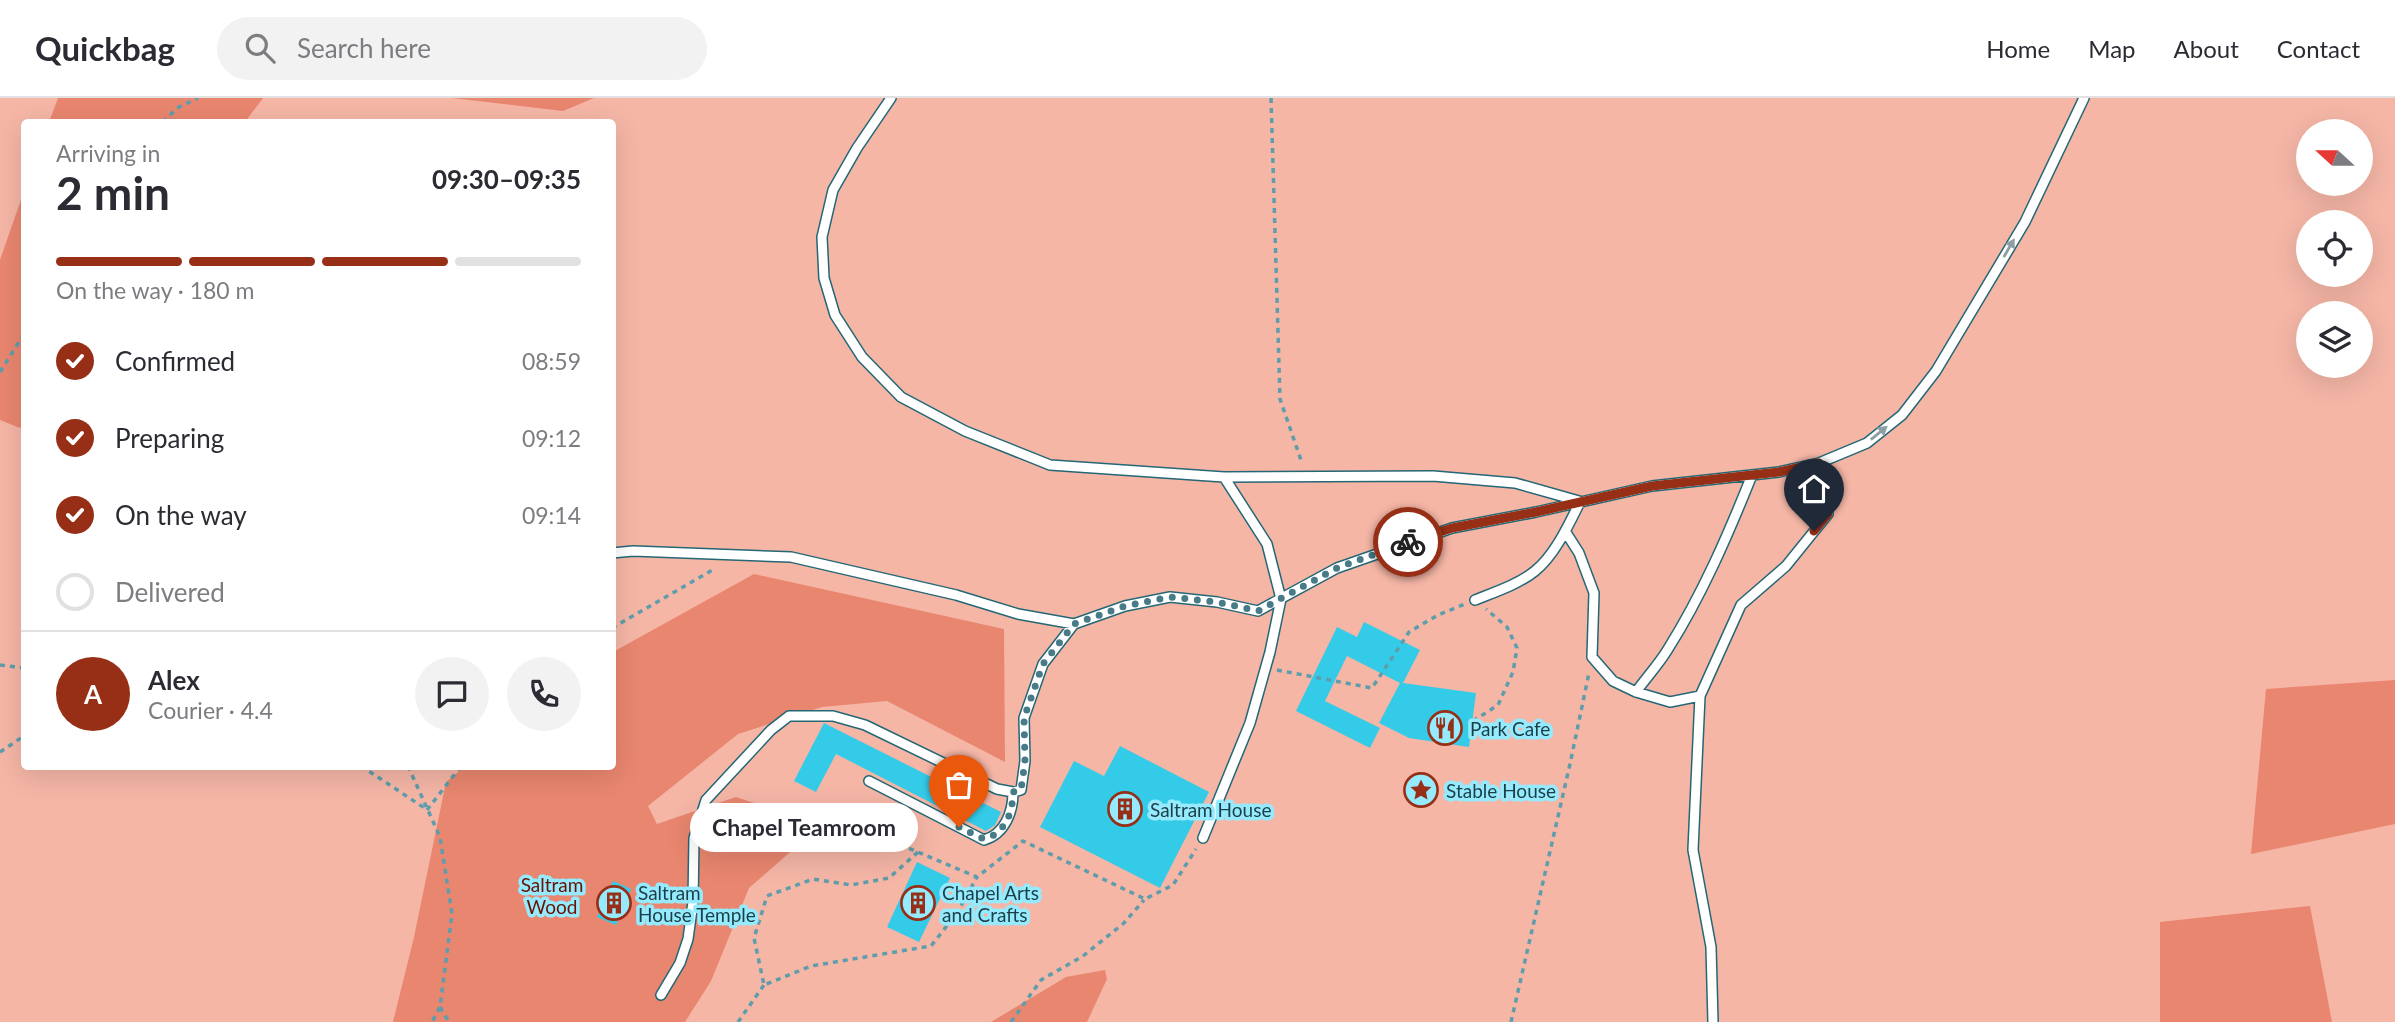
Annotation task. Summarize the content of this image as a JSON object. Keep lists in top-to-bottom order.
{
  "parks": ["Saltram Wood"],
  "places": {
    "restaurant": ["Park Cafe"],
    "place": ["Stable House"],
    "building": ["Saltram House", "Saltram House Temple", "Chapel Arts and Crafts"],
    "other": ["Chapel Teamroom"]
  },
  "north": "left",
  "page": {
    "header": "Quickbag",
    "search": "Search here",
    "nav": [
      "Home",
      "Map",
      "About",
      "Contact"
    ],
    "heading": ["2 min", "Arriving in", "09:30–09:35"],
    "panel": ["Alex", "Courier · 4.4"],
    "bar": "On the way · 180 m",
    "list": [
      ["Confirmed", "08:59"],
      ["Preparing", "09:12"],
      ["On the way", "09:14"],
      "Delivered"
    ],
    "round": "A",
    "bubble": "Chapel Teamroom"
  }
}
